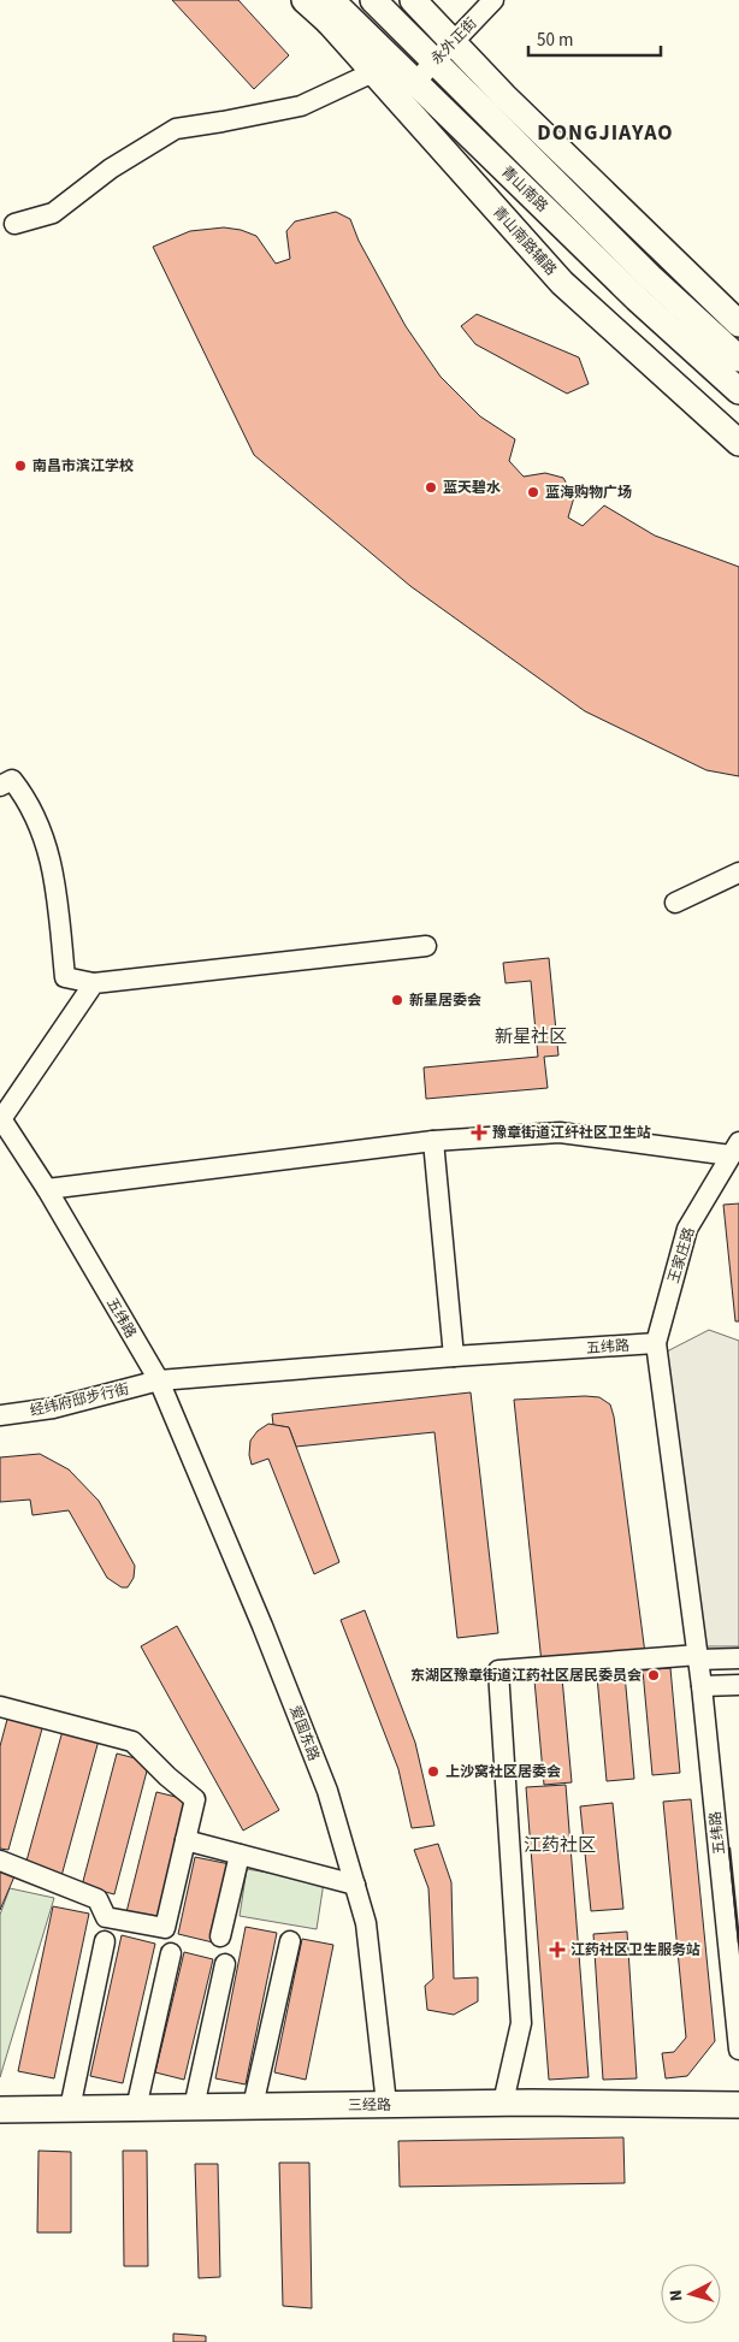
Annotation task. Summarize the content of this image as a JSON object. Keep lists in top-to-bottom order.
{
  "streets": {
    "main road": ["青山南路", "青山南路辅路", "三经路"],
    "street": [
      "永外正街",
      "王家庄路",
      "五纬路",
      "经纬府邸步行街",
      "爱国东路"
    ]
  },
  "crossings": [
    ["永外正街", "青山南路"],
    ["青山南路", "青山南路辅路"],
    ["王家庄路", "五纬路"],
    ["五纬路", "经纬府邸步行街"],
    ["五纬路", "爱国东路"],
    ["经纬府邸步行街", "爱国东路"],
    ["爱国东路", "三经路"]
  ],
  "districts": ["DONGJIAYAO", "新星社区", "江药社区"],
  "places": {
    "other": [
      "南昌市滨江学校",
      "蓝天碧水",
      "蓝海购物广场",
      "新星居委会",
      "东湖区豫章街道江药社区居民委员会",
      "上沙窝社区居委会"
    ],
    "health": ["豫章街道江纤社区卫生站", "江药社区卫生服务站"]
  },
  "scale_bar": "50 m",
  "north": "left"
}
